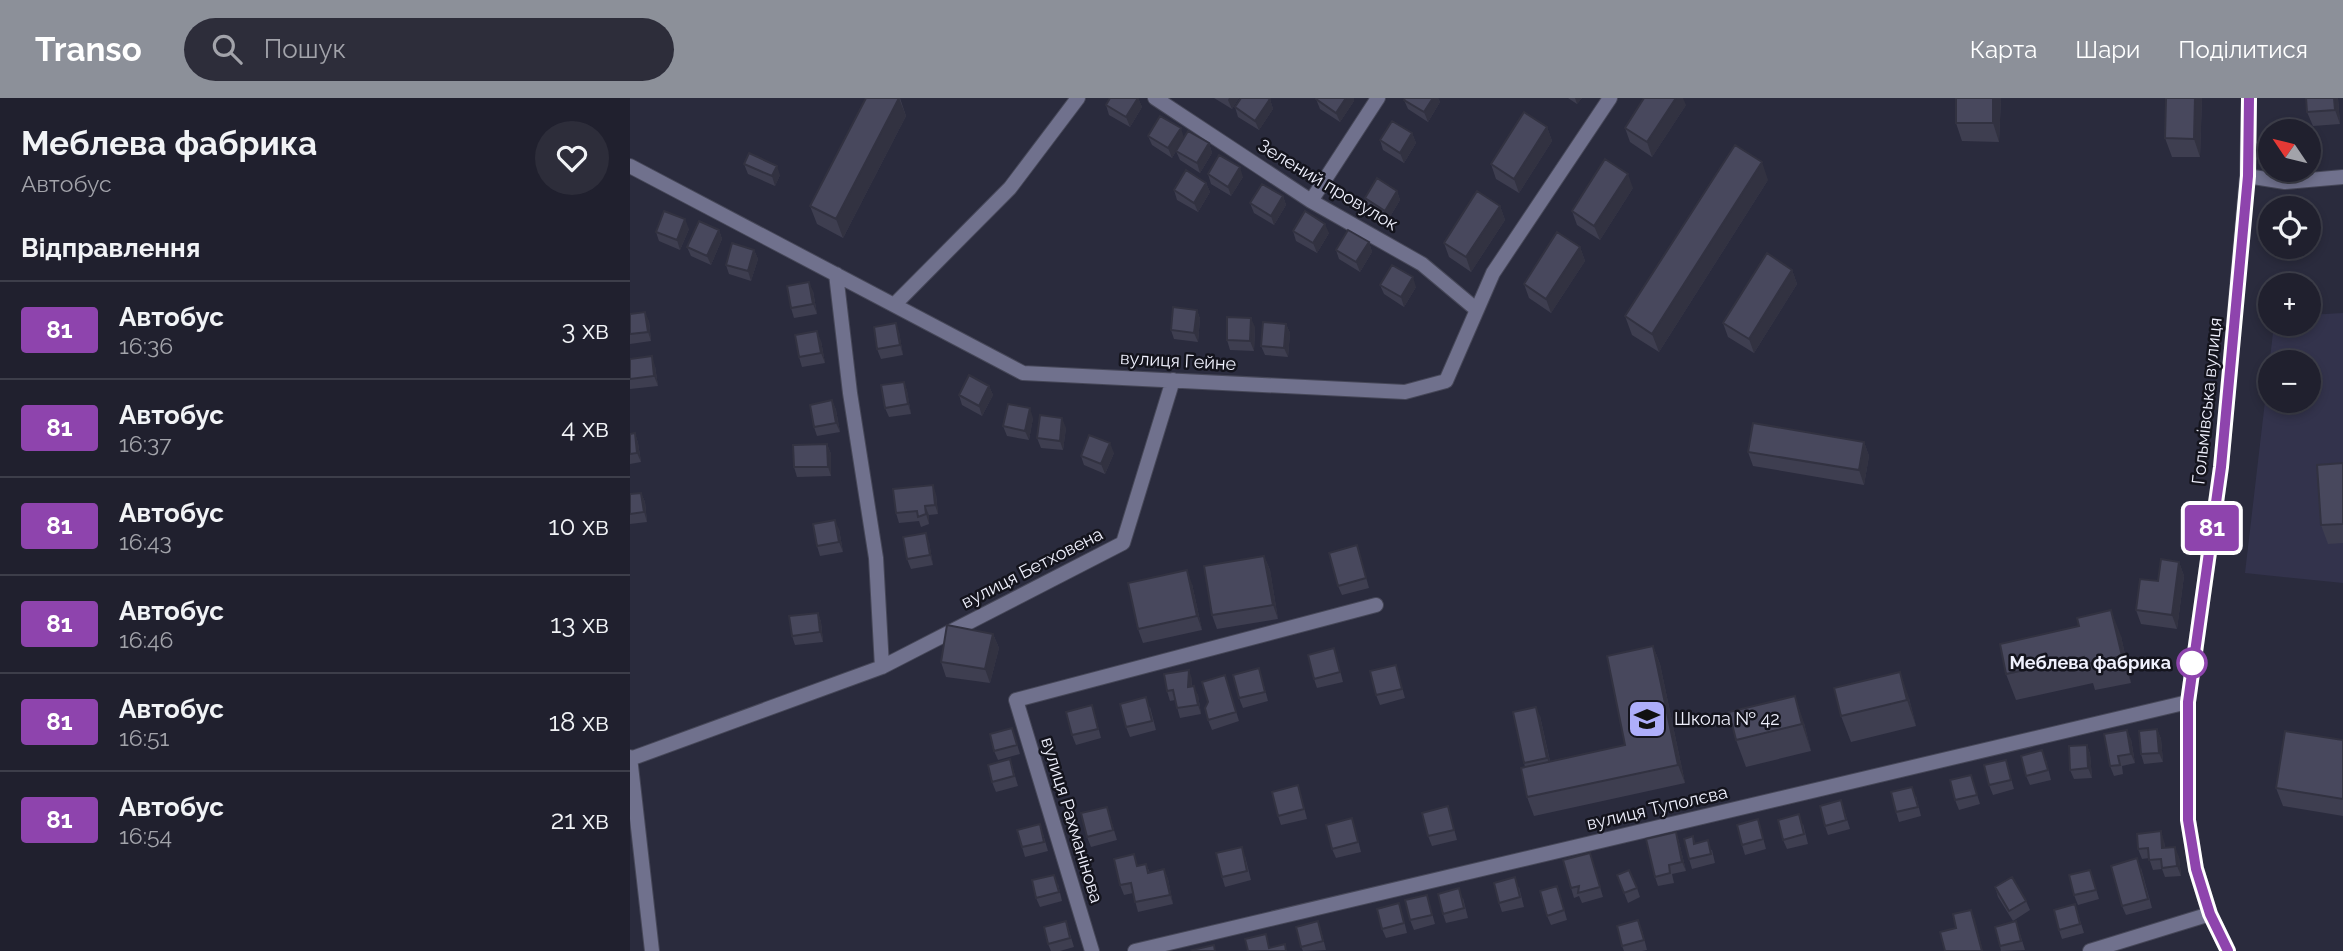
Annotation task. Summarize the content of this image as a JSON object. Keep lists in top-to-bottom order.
{
  "streets": {
    "street": [
      "Зелений провулок",
      "вулиця Гейне",
      "Гольмівська вулиця",
      "вулиця Бетховена",
      "вулиця Туполєва",
      "вулиця Рахманінова"
    ]
  },
  "crossings": [
    ["Зелений провулок", "вулиця Гейне"],
    ["вулиця Гейне", "вулиця Бетховена"],
    ["Гольмівська вулиця", "вулиця Туполєва"]
  ],
  "places": {
    "other": ["Меблева фабрика"],
    "school or university": ["Школа № 42"]
  },
  "lines": ["bus line 81"],
  "north": "top left",
  "page": {
    "header": "Transo",
    "search": "Пошук",
    "nav": ["Карта", "Шари", "Поділитися"],
    "heading": [
      ["Меблева фабрика", "Автобус"],
      "Відправлення"
    ],
    "on_map": "81",
    "map_buttons": ["+", "−"],
    "list": [
      {
        "mark": "81",
        "name": "Автобус",
        "note": "16:36",
        "value": "3 хв"
      },
      {
        "mark": "81",
        "name": "Автобус",
        "note": "16:37",
        "value": "4 хв"
      },
      {
        "mark": "81",
        "name": "Автобус",
        "note": "16:43",
        "value": "10 хв"
      },
      {
        "mark": "81",
        "name": "Автобус",
        "note": "16:46",
        "value": "13 хв"
      },
      {
        "mark": "81",
        "name": "Автобус",
        "note": "16:51",
        "value": "18 хв"
      },
      {
        "mark": "81",
        "name": "Автобус",
        "note": "16:54",
        "value": "21 хв"
      }
    ]
  }
}
